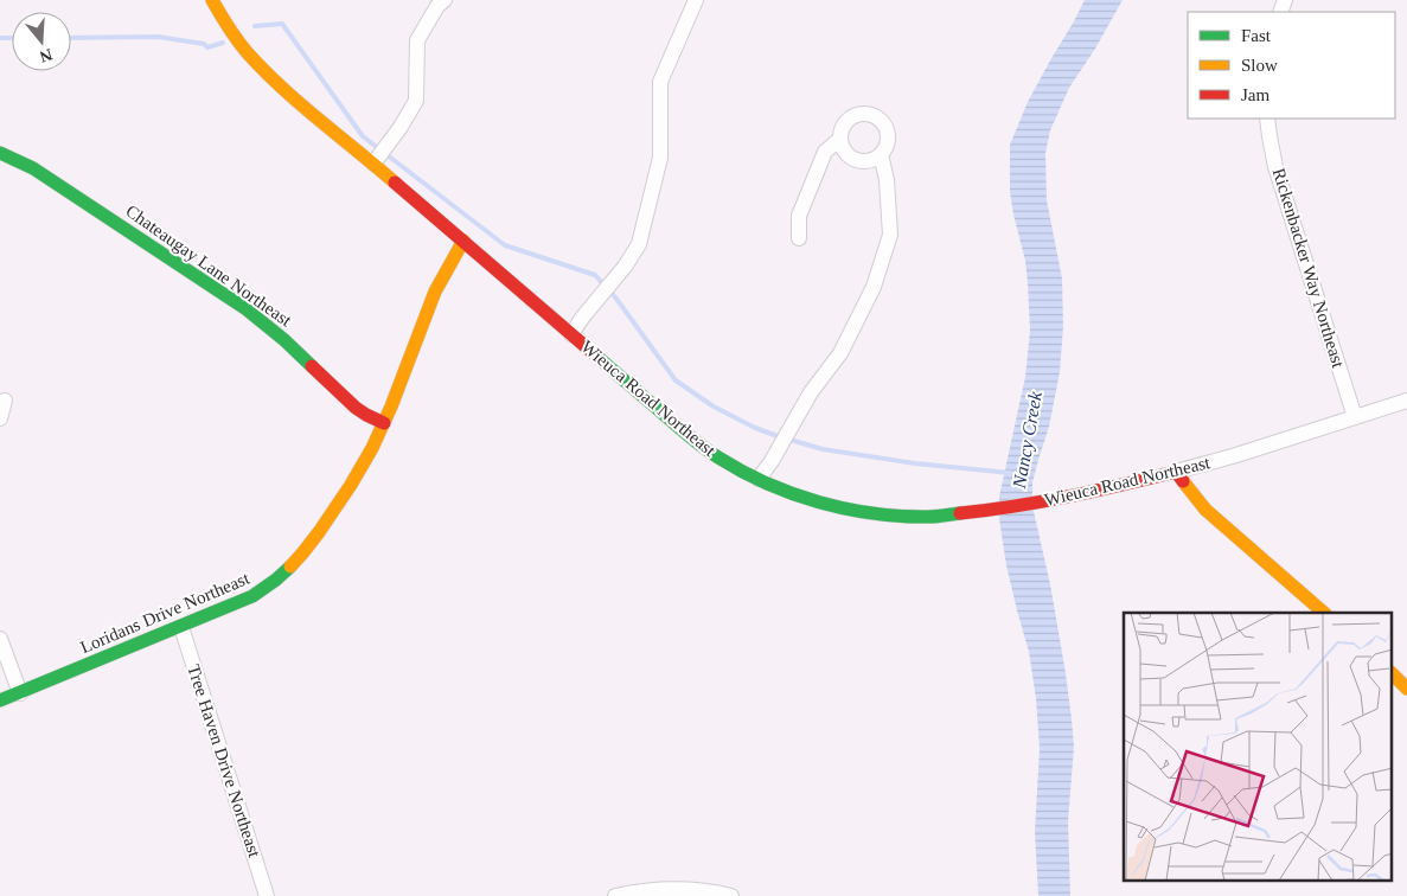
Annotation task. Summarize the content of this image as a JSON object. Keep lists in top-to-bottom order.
{
  "streets": {
    "street": [
      "Chateaugay Lane Northeast",
      "Rickenbacker Way Northeast",
      "Wieuca Road Northeast",
      "Loridans Drive Northeast",
      "Tree Haven Drive Northeast"
    ]
  },
  "crossings": [
    ["Chateaugay Lane Northeast", "Loridans Drive Northeast"],
    ["Rickenbacker Way Northeast", "Wieuca Road Northeast"],
    ["Wieuca Road Northeast", "Loridans Drive Northeast"],
    ["Loridans Drive Northeast", "Tree Haven Drive Northeast"]
  ],
  "water": ["Nancy Creek"],
  "legend": ["Fast", "Slow", "Jam"],
  "north": "bottom"
}
